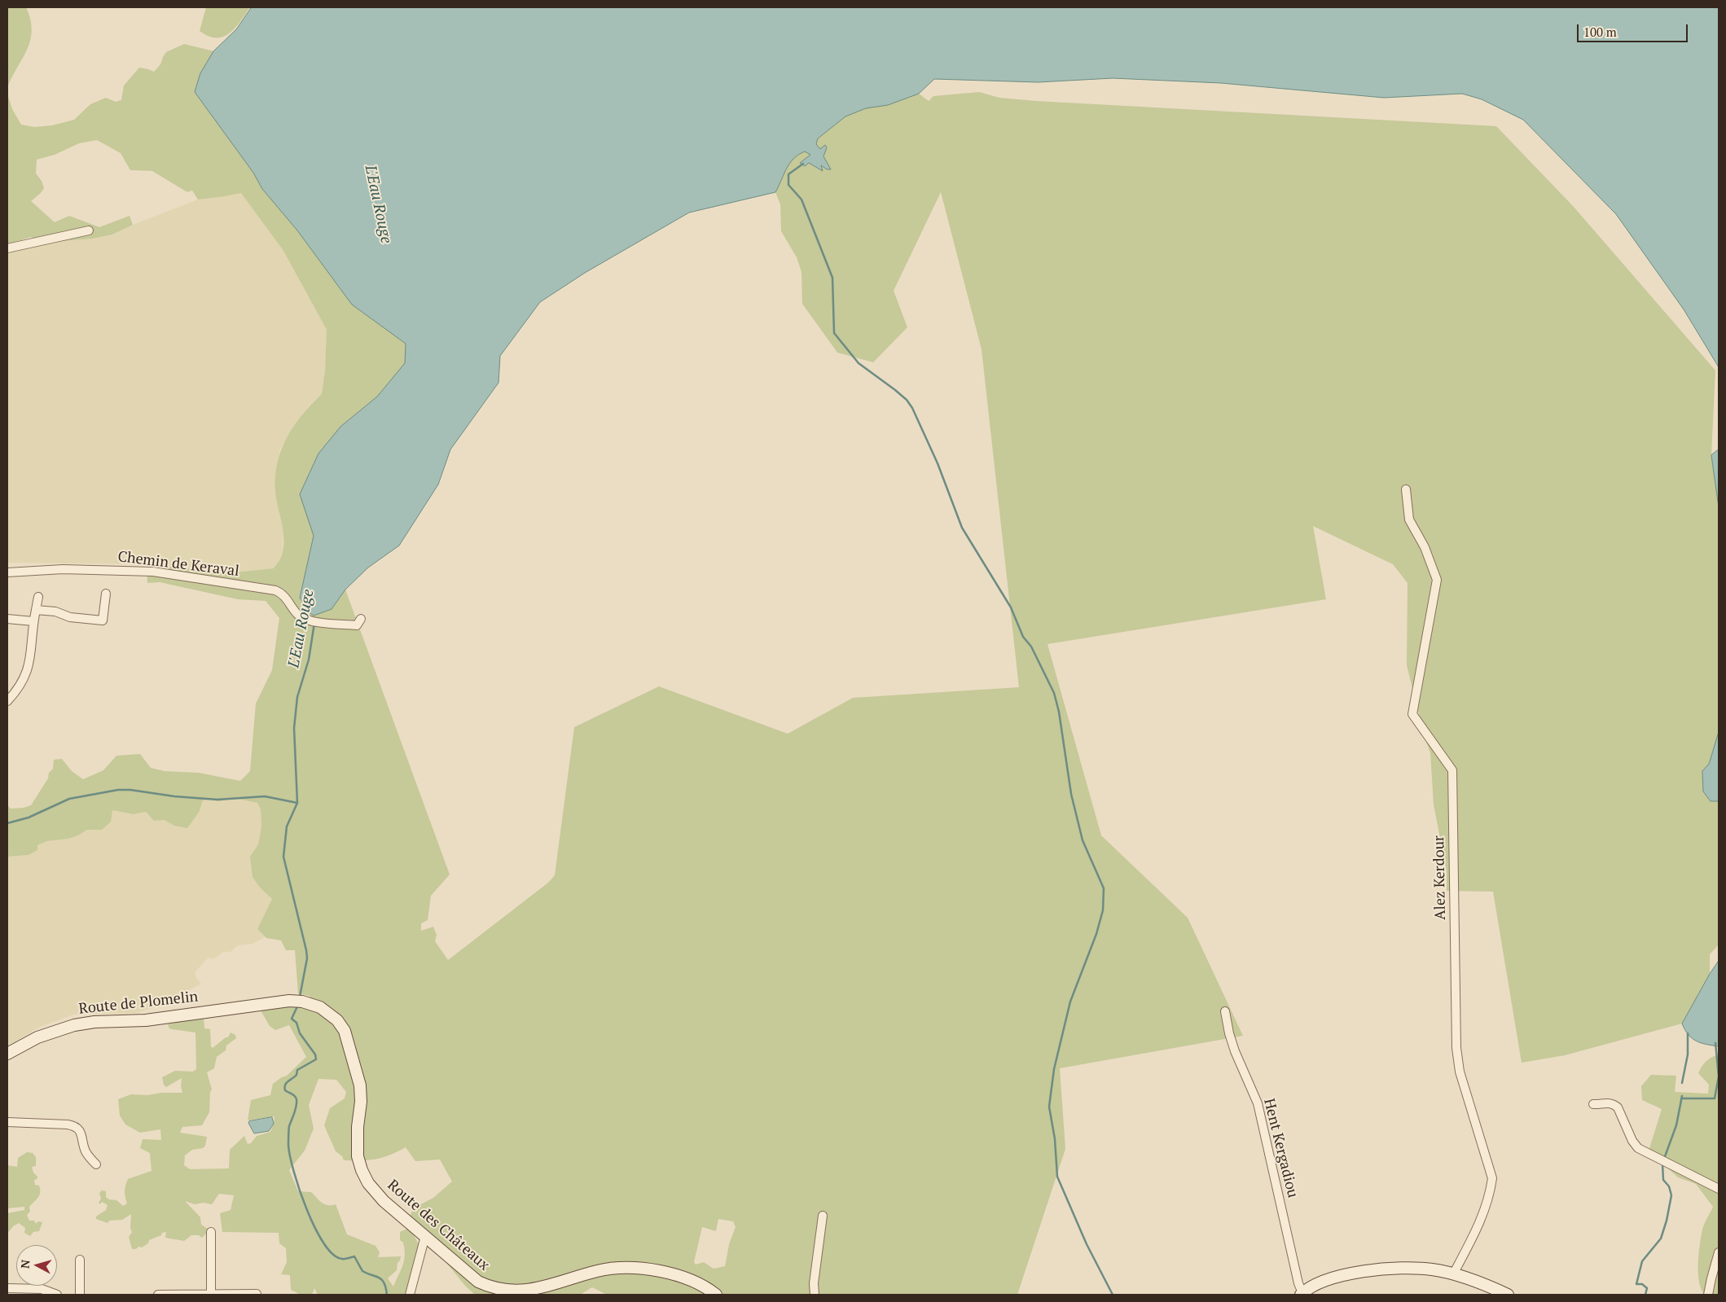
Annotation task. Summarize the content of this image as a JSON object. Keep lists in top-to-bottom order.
{
  "streets": {
    "street": [
      "Chemin de Keraval",
      "Alez Kerdour",
      "Route de Plomelin",
      "Hent Kergadiou",
      "Route des Châteaux"
    ]
  },
  "crossings": [
    ["Route de Plomelin", "Route des Châteaux"]
  ],
  "water": ["L'Eau Rouge"],
  "scale_bar": "100 m",
  "north": "left"
}
